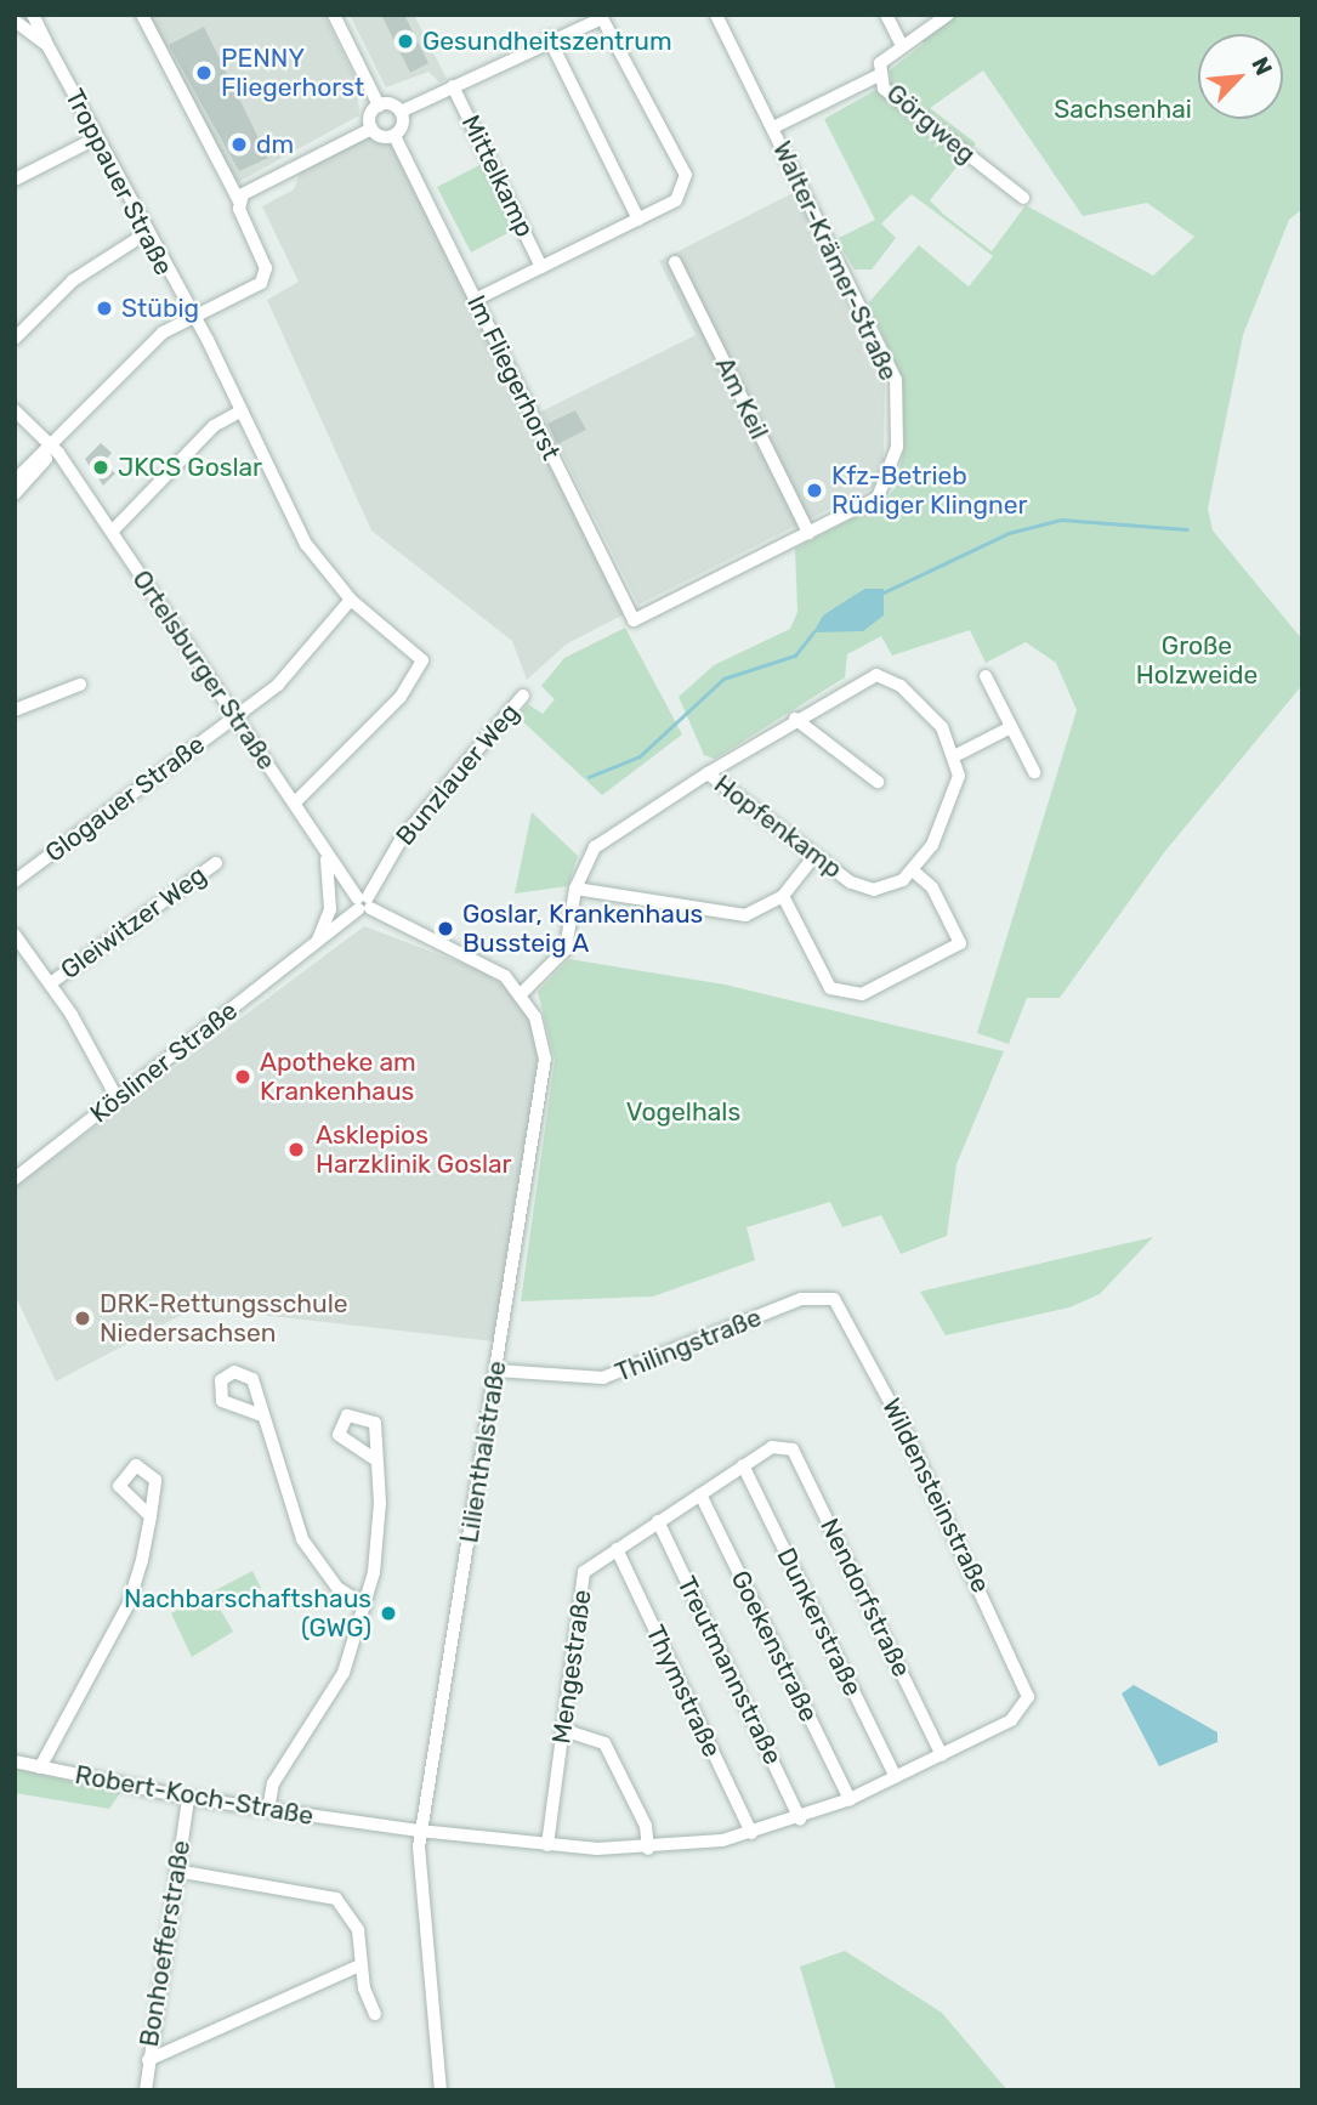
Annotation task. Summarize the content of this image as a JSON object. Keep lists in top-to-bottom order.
{
  "streets": {
    "street": [
      "Görgweg",
      "Mittelkamp",
      "Troppauer Straße",
      "Walter-Krämer-Straße",
      "Im Fliegerhorst",
      "Am Keil",
      "Ortelsburger Straße",
      "Bunzlauer Weg",
      "Glogauer Straße",
      "Hopfenkamp",
      "Gleiwitzer Weg",
      "Kösliner Straße",
      "Thilingstraße",
      "Lilienthalstraße",
      "Wildensteinstraße",
      "Nendorfstraße",
      "Dunkerstraße",
      "Goekenstraße",
      "Mengestraße",
      "Treutmannstraße",
      "Thymstraße",
      "Robert-Koch-Straße",
      "Bonhoefferstraße"
    ]
  },
  "crossings": [
    ["Mittelkamp", "Im Fliegerhorst"],
    ["Troppauer Straße", "Ortelsburger Straße"],
    ["Troppauer Straße", "Glogauer Straße"],
    ["Walter-Krämer-Straße", "Im Fliegerhorst"],
    ["Walter-Krämer-Straße", "Am Keil"],
    ["Ortelsburger Straße", "Bunzlauer Weg"],
    ["Ortelsburger Straße", "Glogauer Straße"],
    ["Ortelsburger Straße", "Kösliner Straße"],
    ["Ortelsburger Straße", "Lilienthalstraße"],
    ["Bunzlauer Weg", "Kösliner Straße"],
    ["Bunzlauer Weg", "Lilienthalstraße"],
    ["Kösliner Straße", "Lilienthalstraße"],
    ["Thilingstraße", "Lilienthalstraße"],
    ["Thilingstraße", "Wildensteinstraße"],
    ["Lilienthalstraße", "Robert-Koch-Straße"],
    ["Wildensteinstraße", "Robert-Koch-Straße"],
    ["Nendorfstraße", "Mengestraße"],
    ["Nendorfstraße", "Robert-Koch-Straße"],
    ["Dunkerstraße", "Mengestraße"],
    ["Dunkerstraße", "Robert-Koch-Straße"],
    ["Goekenstraße", "Mengestraße"],
    ["Goekenstraße", "Robert-Koch-Straße"],
    ["Mengestraße", "Treutmannstraße"],
    ["Mengestraße", "Thymstraße"],
    ["Mengestraße", "Robert-Koch-Straße"],
    ["Treutmannstraße", "Robert-Koch-Straße"],
    ["Thymstraße", "Robert-Koch-Straße"],
    ["Robert-Koch-Straße", "Bonhoefferstraße"]
  ],
  "parks": ["Sachsenhai", "Große Holzweide", "Vogelhals"],
  "places": [
    "Gesundheitszentrum",
    "PENNY Fliegerhorst",
    "dm",
    "Stübig",
    "JKCS Goslar",
    "Kfz-Betrieb Rüdiger Klingner",
    "Goslar, Krankenhaus Bussteig A",
    "Apotheke am Krankenhaus",
    "Asklepios Harzklinik Goslar",
    "DRK-Rettungsschule Niedersachsen",
    "Nachbarschaftshaus (GWG)"
  ],
  "north": "top right"
}
